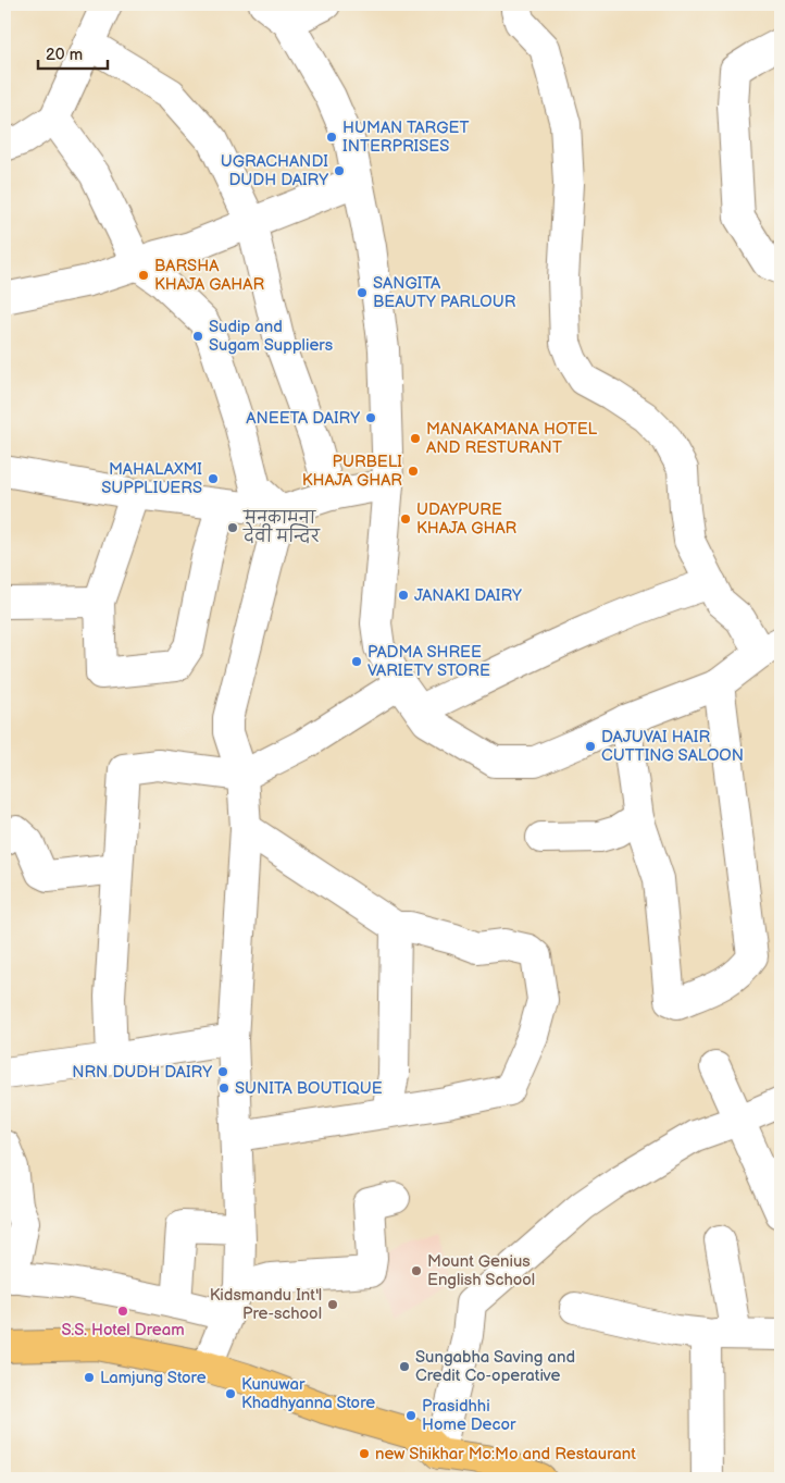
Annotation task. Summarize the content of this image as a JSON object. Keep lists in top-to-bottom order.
{
  "places": [
    "HUMAN TARGET INTERPRISES",
    "UGRACHANDI DUDH DAIRY",
    "BARSHA KHAJA GAHAR",
    "SANGITA BEAUTY PARLOUR",
    "Sudip and Sugam Suppliers",
    "ANEETA DAIRY",
    "MANAKAMANA HOTEL AND RESTURANT",
    "PURBELI KHAJA GHAR",
    "MAHALAXMI SUPPLIUERS",
    "UDAYPURE KHAJA GHAR",
    "मनकामना देवी मन्दिर",
    "JANAKI DAIRY",
    "PADMA SHREE VARIETY STORE",
    "DAJUVAI HAIR CUTTING SALOON",
    "NRN DUDH DAIRY",
    "SUNITA BOUTIQUE",
    "Mount Genius English School",
    "Kidsmandu Int'l Pre-school",
    "S.S. Hotel Dream",
    "Sungabha Saving and Credit Co-operative",
    "Lamjung Store",
    "Kunuwar Khadhyanna Store",
    "Prasidhhi Home Decor",
    "new Shikhar Mo:Mo and Restaurant"
  ],
  "scale_bar": "20 m"
}
